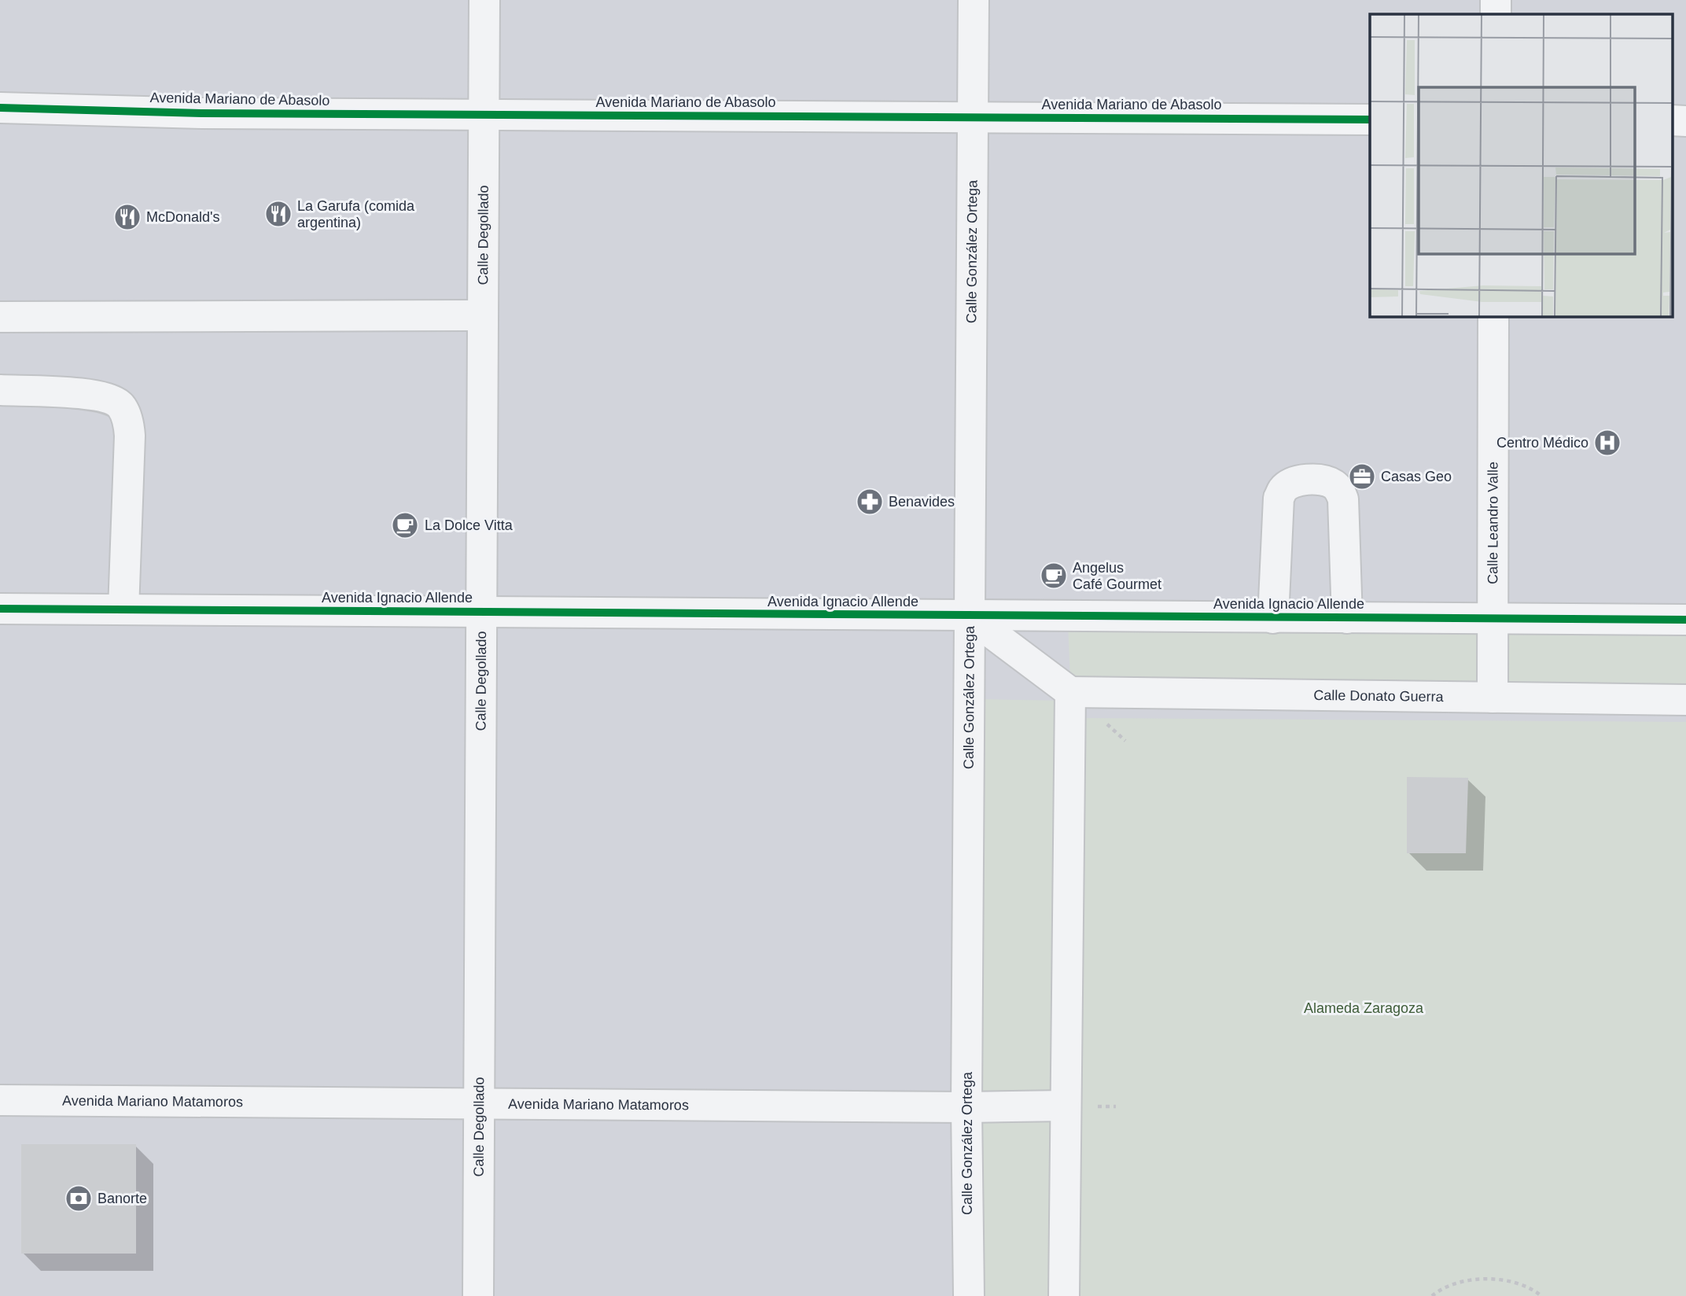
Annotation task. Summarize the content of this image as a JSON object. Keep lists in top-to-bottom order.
{
  "streets": {
    "street": [
      "Avenida Mariano de Abasolo",
      "Calle Degollado",
      "Calle González Ortega",
      "Calle Leandro Valle",
      "Avenida Ignacio Allende",
      "Calle Donato Guerra",
      "Avenida Mariano Matamoros"
    ]
  },
  "crossings": [
    ["Avenida Mariano de Abasolo", "Calle Degollado"],
    ["Avenida Mariano de Abasolo", "Calle González Ortega"],
    ["Calle Degollado", "Avenida Ignacio Allende"],
    ["Calle Degollado", "Avenida Mariano Matamoros"],
    ["Calle González Ortega", "Avenida Ignacio Allende"],
    ["Calle González Ortega", "Avenida Mariano Matamoros"],
    ["Calle Leandro Valle", "Avenida Ignacio Allende"],
    ["Calle Leandro Valle", "Calle Donato Guerra"]
  ],
  "parks": ["Alameda Zaragoza"],
  "places": {
    "restaurant": ["La Garufa (comida argentina)", "McDonald's"],
    "hospital": ["Centro Médico"],
    "office": ["Casas Geo"],
    "pharmacy": ["Benavides"],
    "cafe": ["La Dolce Vitta", "Angelus Café Gourmet"],
    "bank": ["Banorte"]
  }
}
